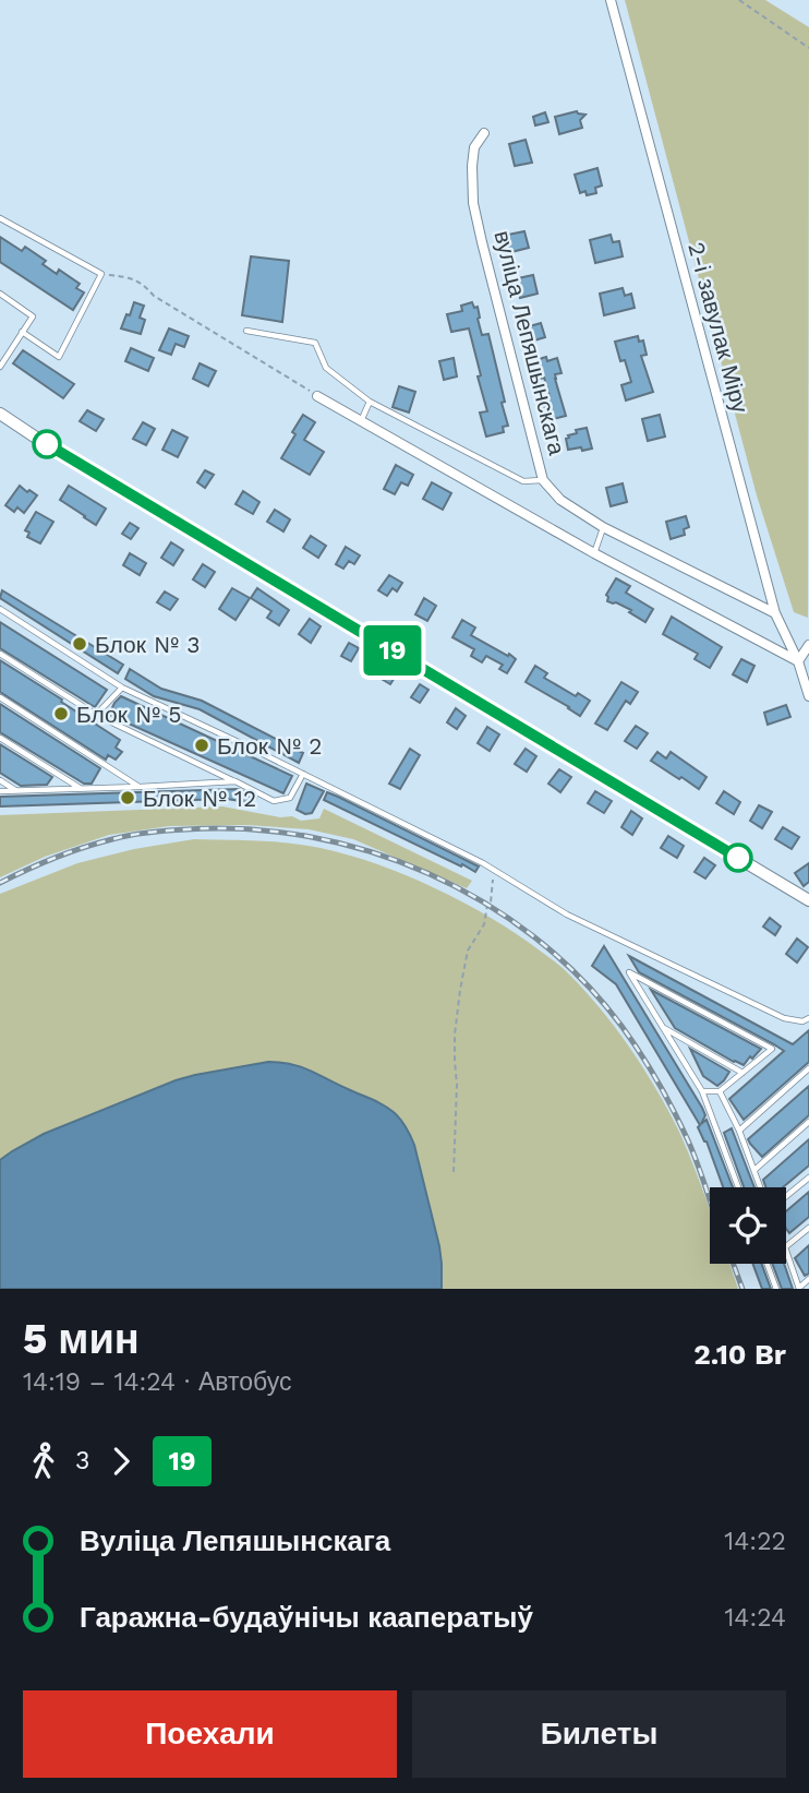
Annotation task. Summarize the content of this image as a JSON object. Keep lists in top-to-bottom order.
{
  "streets": {
    "street": ["2-і завулак Міру", "вуліца Лепяшынскага"]
  },
  "crossings": [
    ["2-і завулак Міру", "вуліца Лепяшынскага"]
  ],
  "places": [
    "Блок № 3",
    "Блок № 5",
    "Блок № 2",
    "Блок № 12"
  ],
  "lines": ["bus line 19"],
  "page": {
    "on_map": "19",
    "heading": ["5 мин", "14:19 – 14:24 · Автобус", "2.10 Br"],
    "legs": ["3", "19"],
    "list": [
      {
        "name": "Вуліца Лепяшынскага",
        "value": "14:22"
      },
      {
        "name": "Гаражна-будаўнічы кааператыў",
        "value": "14:24"
      }
    ],
    "buttons": ["Поехали", "Билеты"]
  }
}
